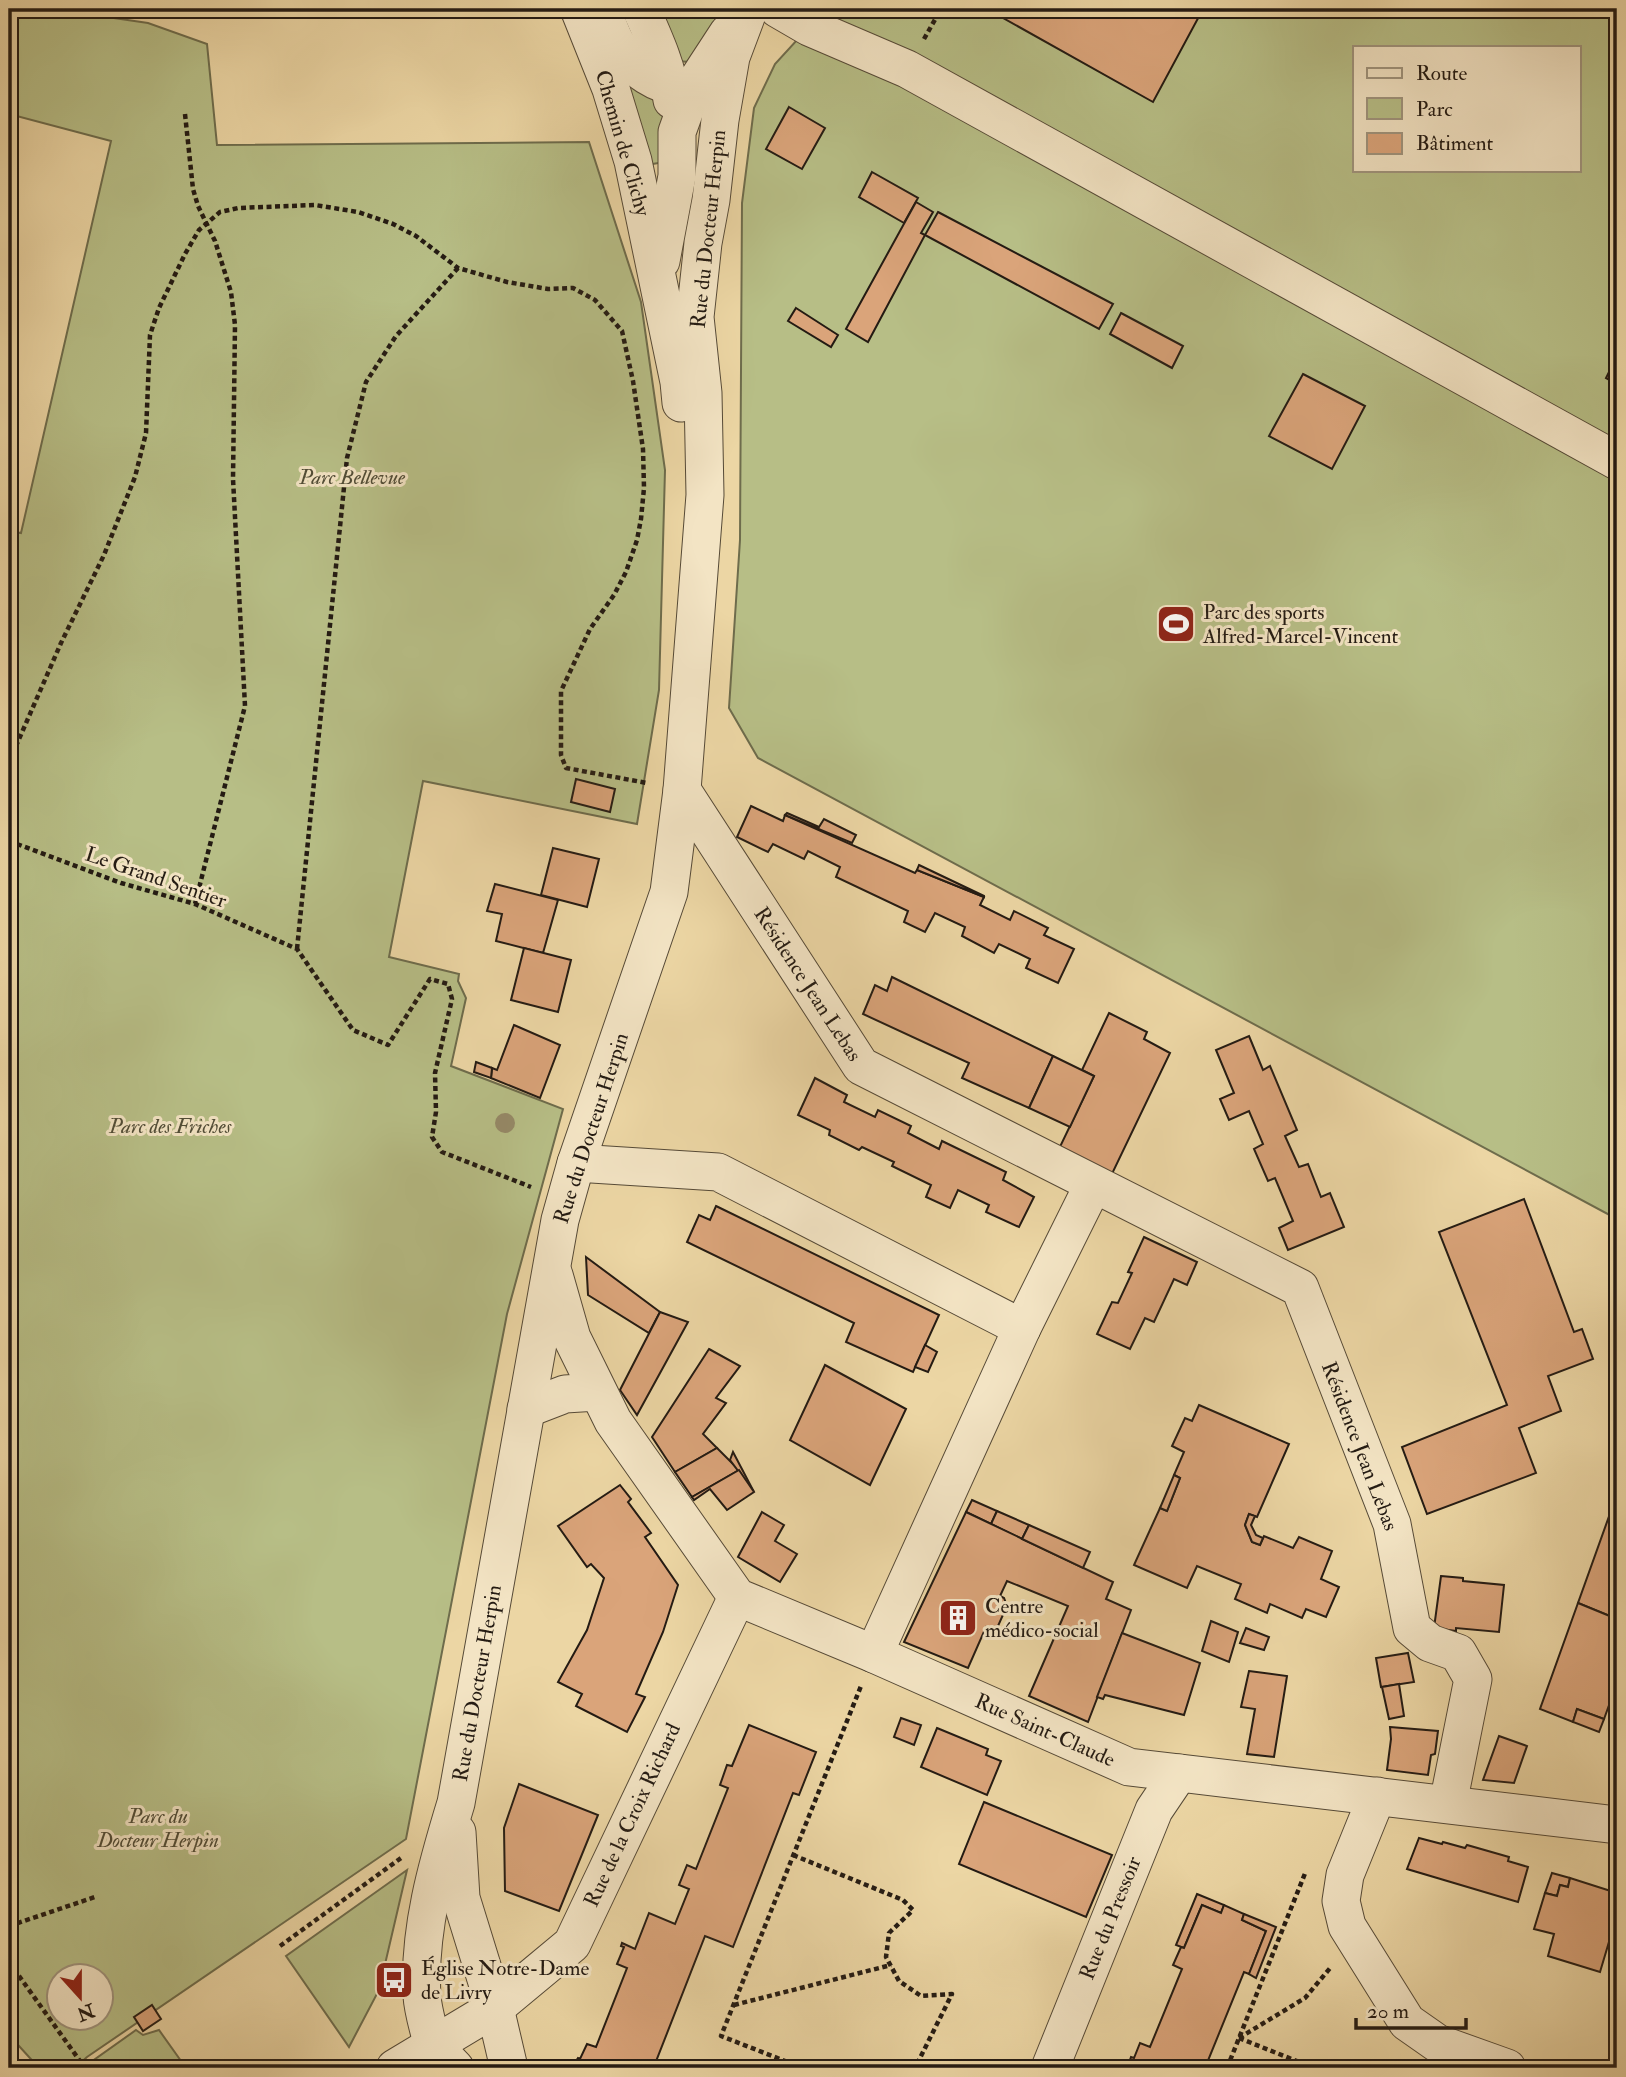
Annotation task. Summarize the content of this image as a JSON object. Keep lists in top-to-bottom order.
{
  "streets": {
    "street": [
      "Chemin de Clichy",
      "Rue du Docteur Herpin",
      "Résidence Jean Lebas",
      "Rue Saint-Claude",
      "Rue de la Croix Richard",
      "Rue du Pressoir"
    ],
    "path": ["Le Grand Sentier"]
  },
  "crossings": [
    ["Chemin de Clichy", "Rue du Docteur Herpin"],
    ["Rue du Docteur Herpin", "Résidence Jean Lebas"],
    ["Rue du Docteur Herpin", "Rue de la Croix Richard"],
    ["Résidence Jean Lebas", "Rue Saint-Claude"],
    ["Rue Saint-Claude", "Rue de la Croix Richard"],
    ["Rue Saint-Claude", "Rue du Pressoir"]
  ],
  "parks": ["Parc Bellevue", "Parc des Friches", "Parc du Docteur Herpin"],
  "places": {
    "sports": ["Parc des sports Alfred-Marcel-Vincent"],
    "building": ["Centre médico-social"],
    "bus stop": ["Église Notre-Dame de Livry"]
  },
  "legend": ["Route", "Parc", "Bâtiment"],
  "scale_bar": "20 m",
  "north": "bottom"
}
